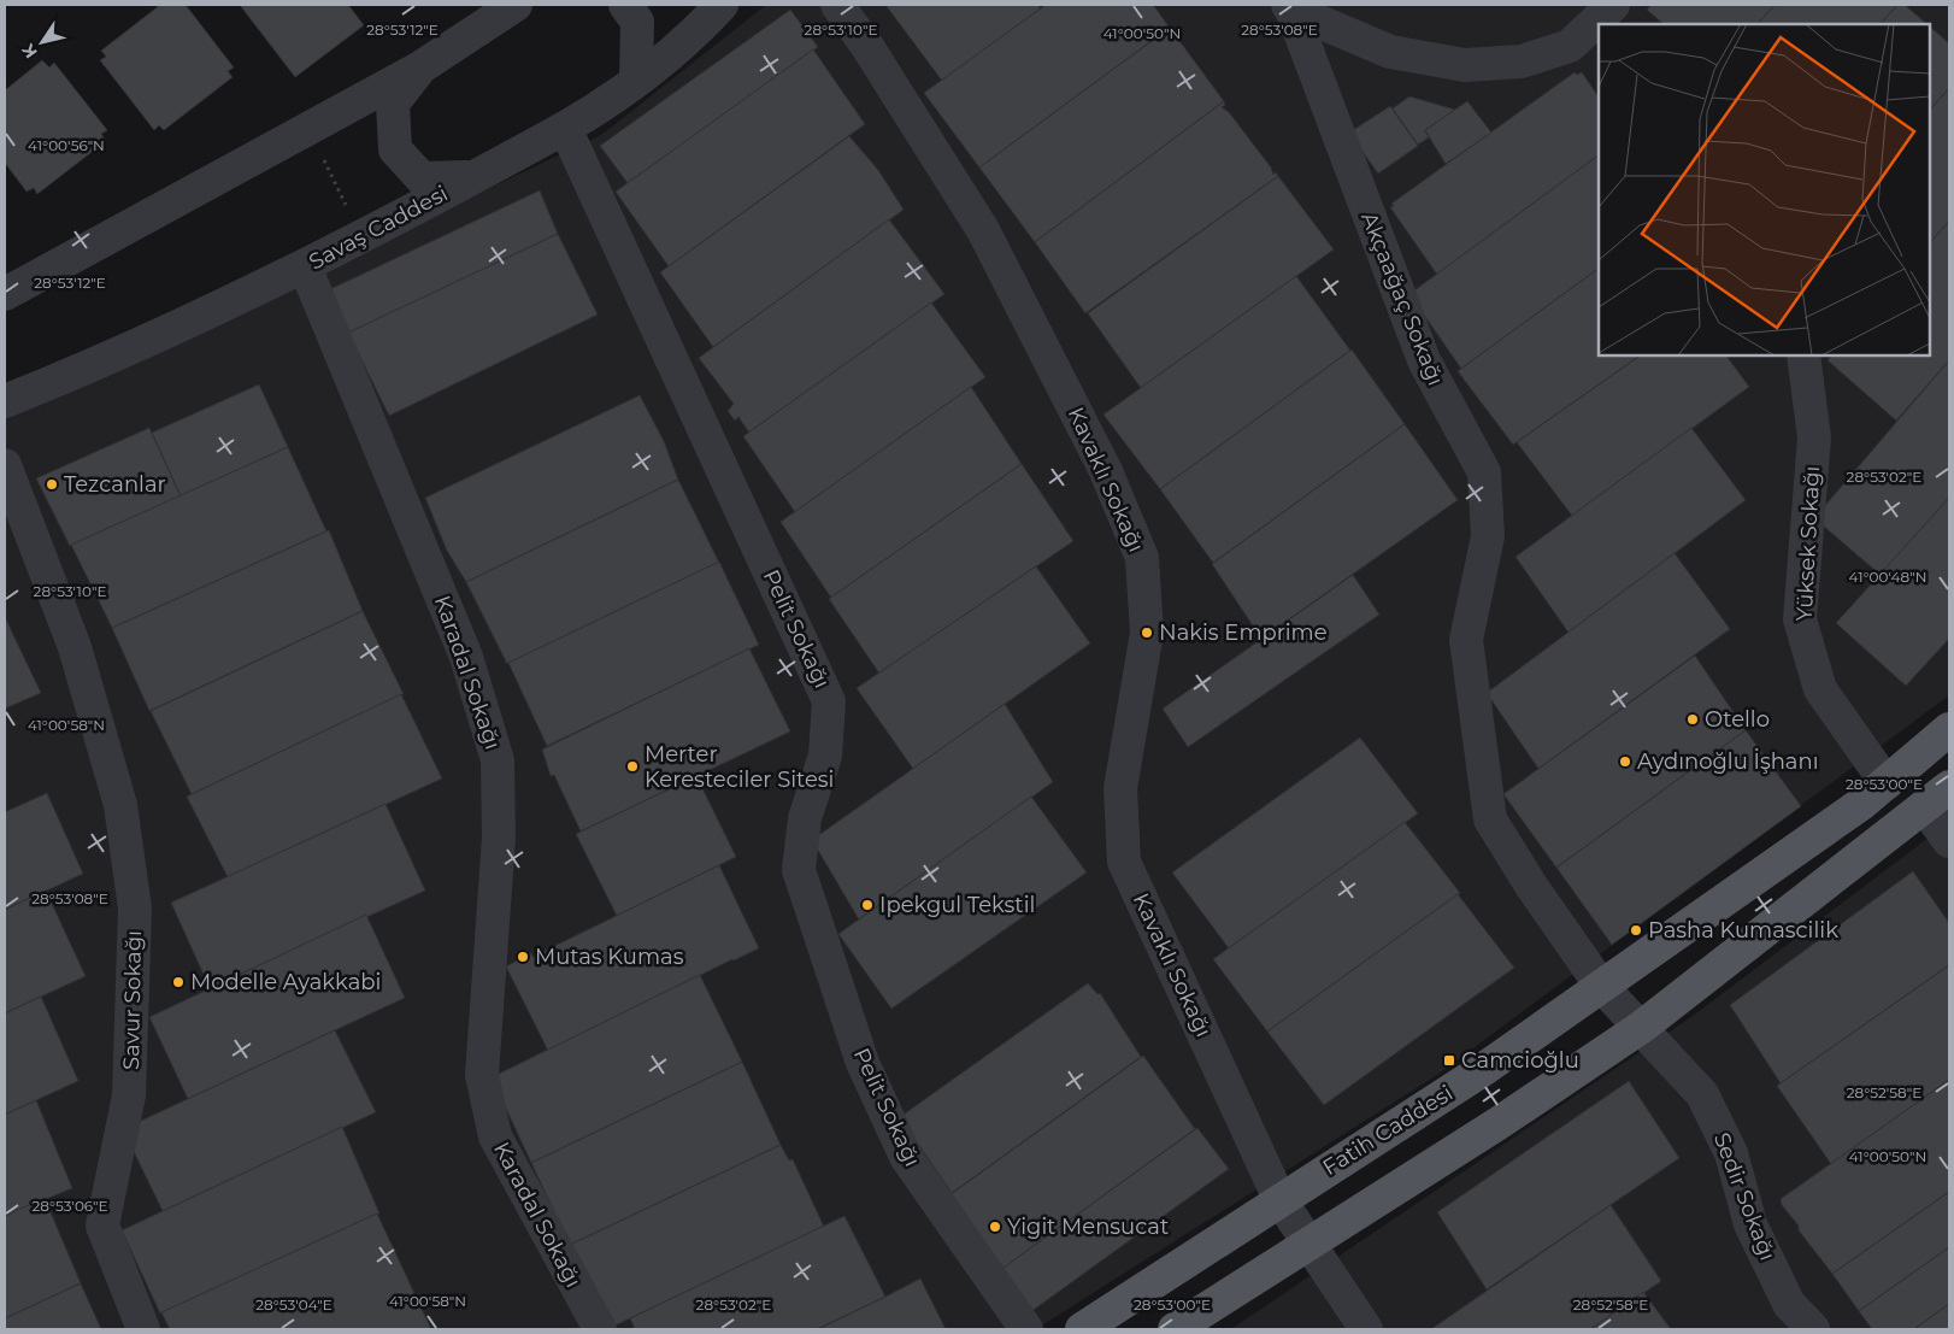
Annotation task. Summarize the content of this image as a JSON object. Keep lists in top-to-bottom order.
{
  "streets": {
    "main road": ["Fatih Caddesi"],
    "street": [
      "Savaş Caddesi",
      "Akçaağaç Sokağı",
      "Kavaklı Sokağı",
      "Yüksek Sokağı",
      "Pelit Sokağı",
      "Karadal Sokağı",
      "Savur Sokağı",
      "Sedir Sokağı"
    ]
  },
  "crossings": [
    ["Savaş Caddesi", "Pelit Sokağı"],
    ["Savaş Caddesi", "Karadal Sokağı"],
    ["Akçaağaç Sokağı", "Fatih Caddesi"],
    ["Akçaağaç Sokağı", "Sedir Sokağı"],
    ["Kavaklı Sokağı", "Fatih Caddesi"],
    ["Yüksek Sokağı", "Fatih Caddesi"],
    ["Fatih Caddesi", "Sedir Sokağı"]
  ],
  "places": {
    "other": [
      "Tezcanlar",
      "Nakis Emprime",
      "Otello",
      "Aydınoğlu İşhanı",
      "Merter Keresteciler Sitesi",
      "Ipekgul Tekstil",
      "Pasha Kumascilik",
      "Mutas Kumas",
      "Modelle Ayakkabi",
      "Yigit Mensucat"
    ],
    "transit": ["Camcioğlu"]
  },
  "north": "bottom left",
  "coordinates": [
    "28°53'10\"E",
    "28°53'08\"E",
    "28°53'12\"E",
    "41°00'50\"N",
    "41°00'56\"N",
    "28°53'02\"E",
    "41°00'48\"N",
    "41°00'58\"N",
    "28°53'00\"E",
    "28°52'58\"E",
    "28°53'06\"E",
    "28°53'04\"E"
  ]
}
